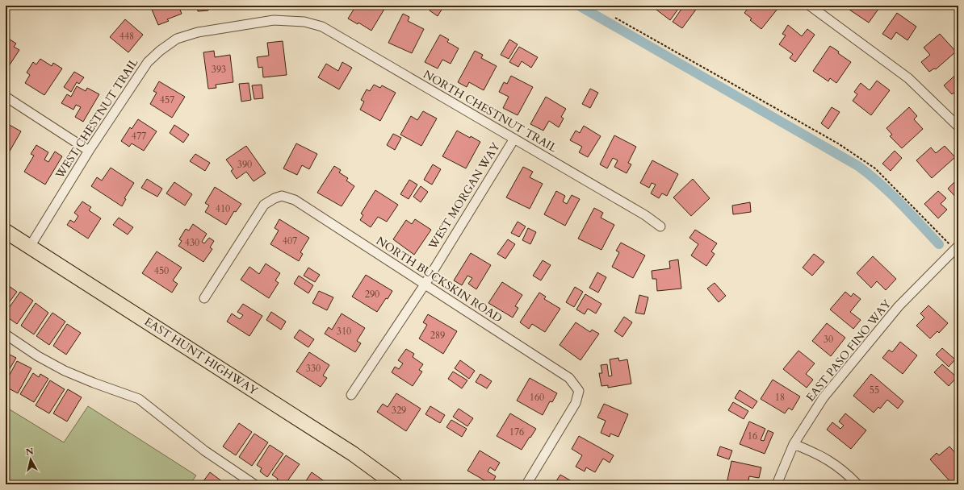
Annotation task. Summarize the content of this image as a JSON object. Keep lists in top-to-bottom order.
{
  "streets": {
    "main road": ["EAST HUNT HIGHWAY"],
    "street": [
      "NORTH CHESTNUT TRAIL",
      "WEST CHESTNUT TRAIL",
      "WEST MORGAN WAY",
      "NORTH BUCKSKIN ROAD",
      "EAST PASO FINO WAY"
    ]
  },
  "crossings": [
    ["NORTH CHESTNUT TRAIL", "WEST CHESTNUT TRAIL"],
    ["NORTH CHESTNUT TRAIL", "WEST MORGAN WAY"],
    ["WEST CHESTNUT TRAIL", "EAST HUNT HIGHWAY"],
    ["WEST MORGAN WAY", "NORTH BUCKSKIN ROAD"]
  ],
  "house_numbers": [
    "448",
    "393",
    "457",
    "477",
    "390",
    "410",
    "407",
    "430",
    "450",
    "290",
    "310",
    "289",
    "30",
    "330",
    "55",
    "160",
    "18",
    "329",
    "176",
    "16"
  ],
  "north": "top"
}
